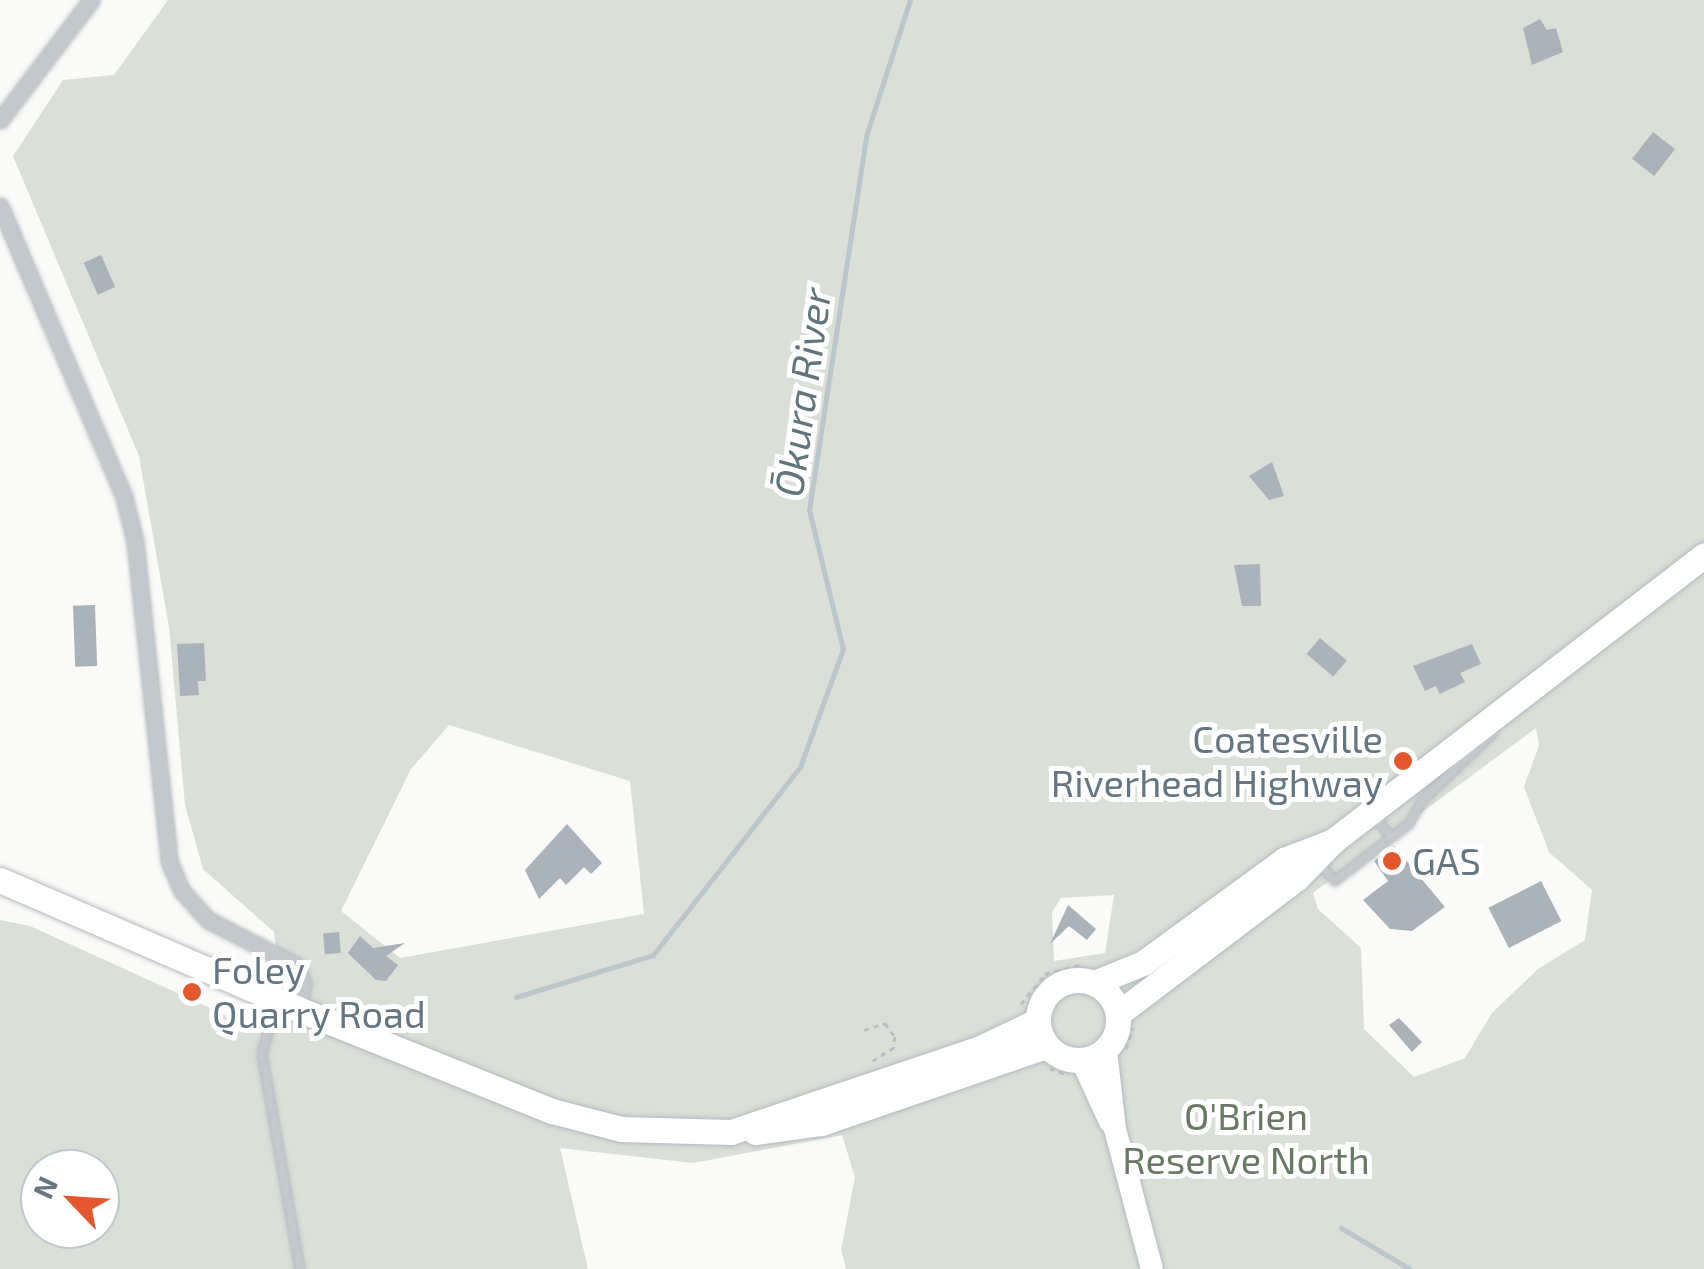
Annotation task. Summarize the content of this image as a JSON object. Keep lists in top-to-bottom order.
{
  "water": ["Ōkura River"],
  "parks": ["O'Brien Reserve North"],
  "places": ["Coatesville Riverhead Highway", "GAS", "Foley Quarry Road"],
  "north": "top left"
}
